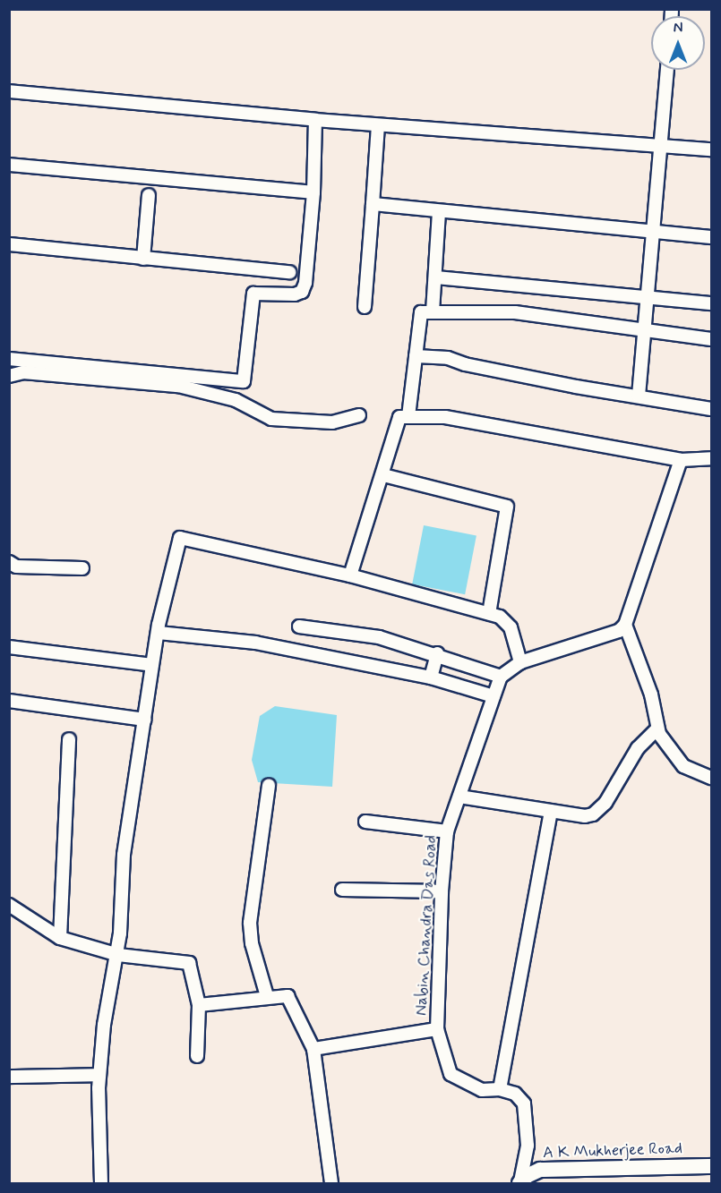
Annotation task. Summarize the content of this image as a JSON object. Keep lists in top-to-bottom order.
{
  "streets": {
    "street": ["Nabin Chandra Das Road", "A K Mukherjee Road"]
  },
  "crossings": [
    ["Nabin Chandra Das Road", "A K Mukherjee Road"]
  ],
  "north": "top"
}
